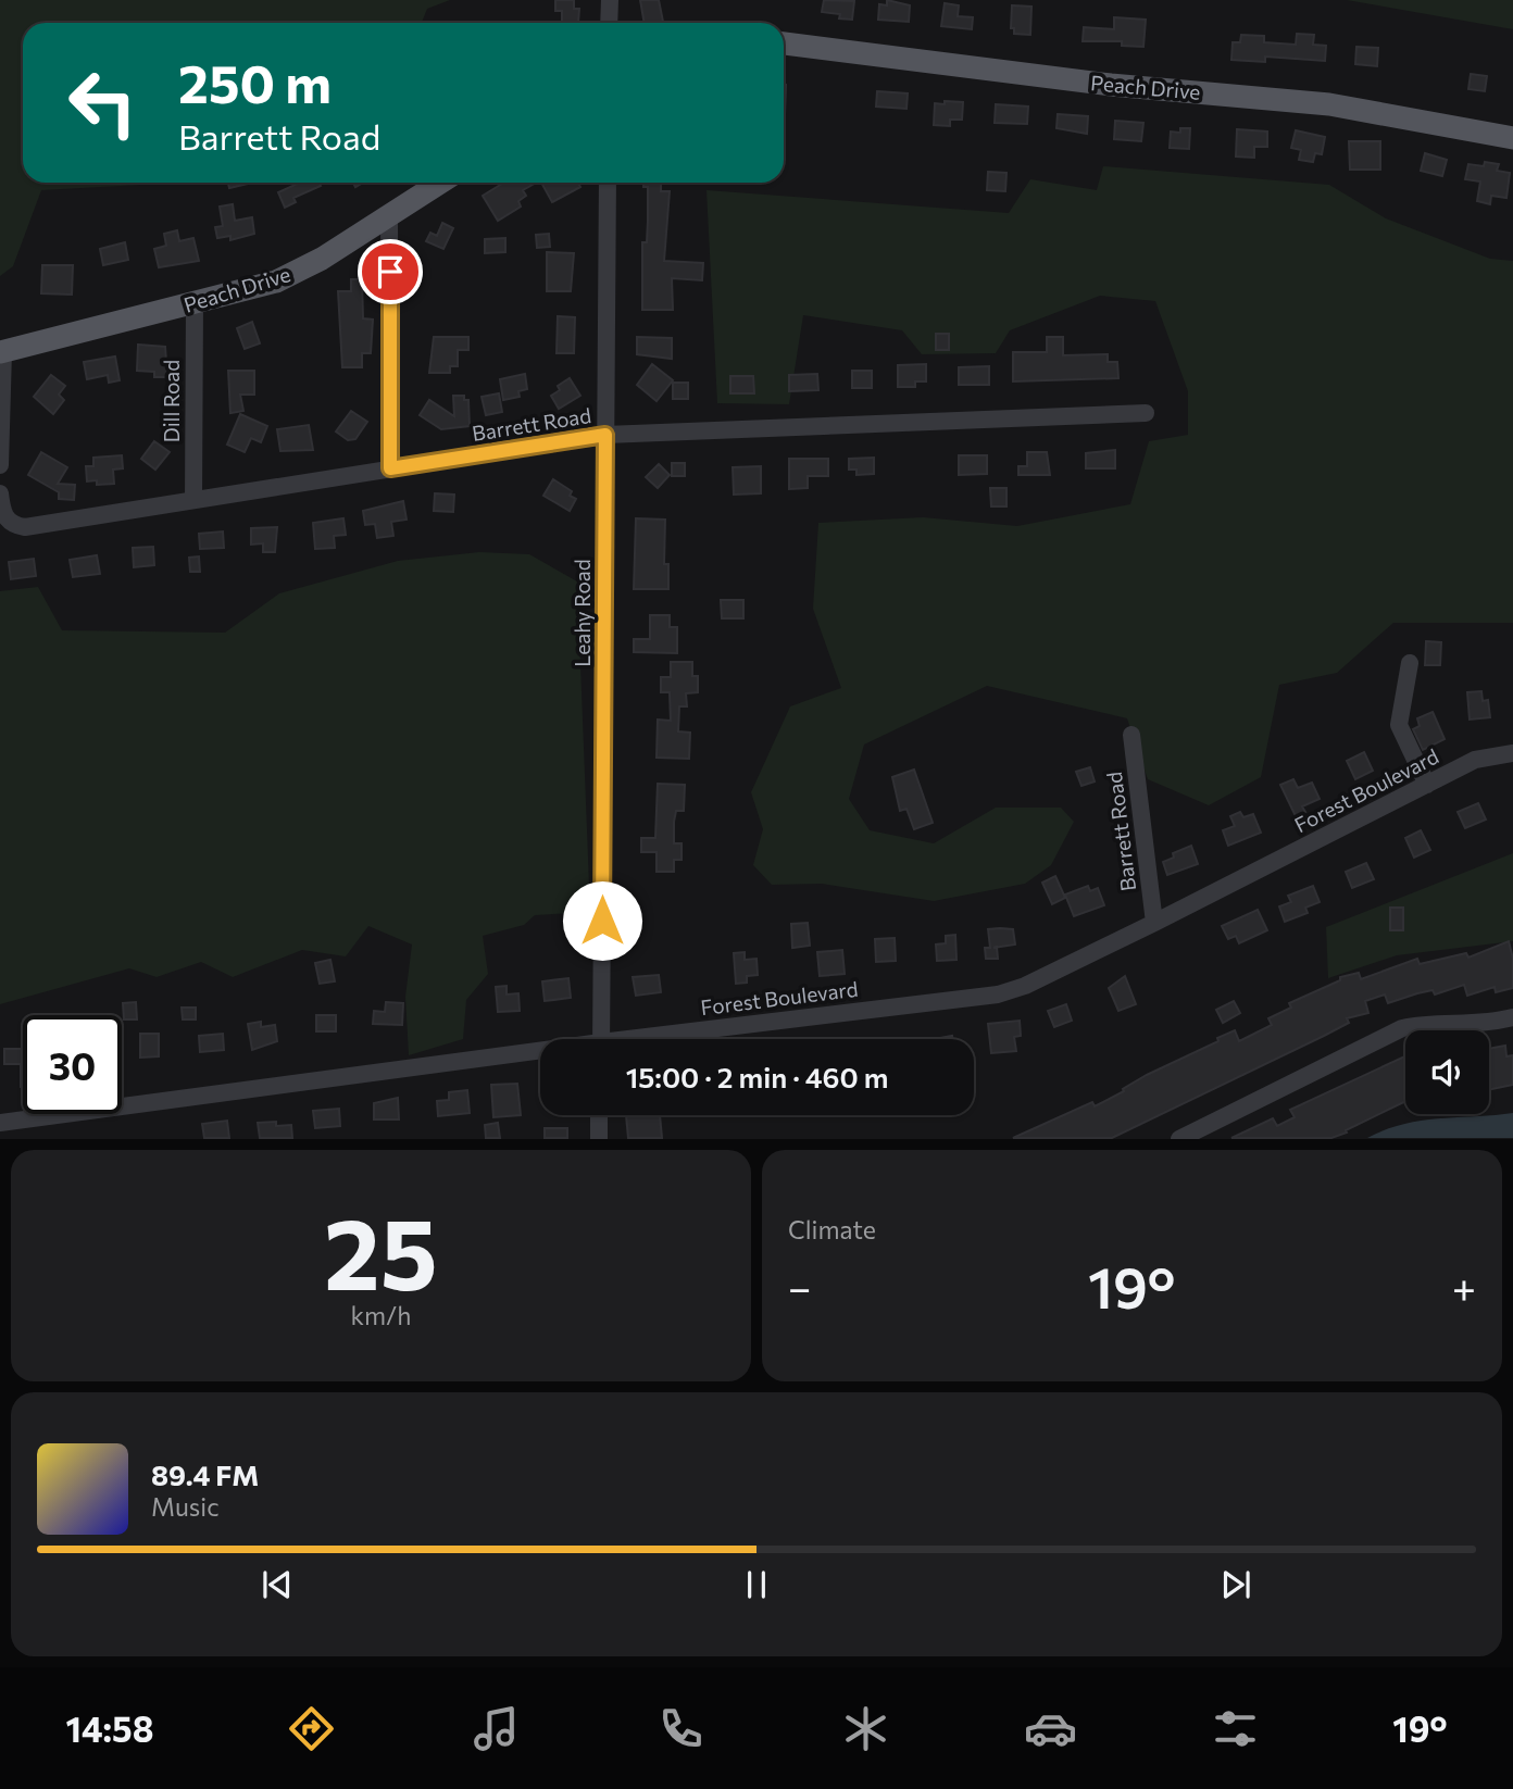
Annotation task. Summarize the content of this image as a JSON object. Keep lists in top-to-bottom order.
{
  "streets": {
    "main road": ["Peach Drive"],
    "street": [
      "Dill Road",
      "Barrett Road",
      "Leahy Road",
      "Forest Boulevard"
    ]
  },
  "crossings": [
    ["Peach Drive", "Dill Road"],
    ["Dill Road", "Barrett Road"],
    ["Barrett Road", "Leahy Road"],
    ["Barrett Road", "Forest Boulevard"]
  ],
  "page": {
    "turn": ["250 m", "Barrett Road"],
    "limit": "30",
    "trip": "15:00 · 2 min · 460 m",
    "tile": [
      ["25", "km/h"],
      "Climate"
    ],
    "heat": ["−", "19°", "+"],
    "song": ["89.4 FM", "Music"],
    "tabs": ["14:58", "19°"]
  }
}
